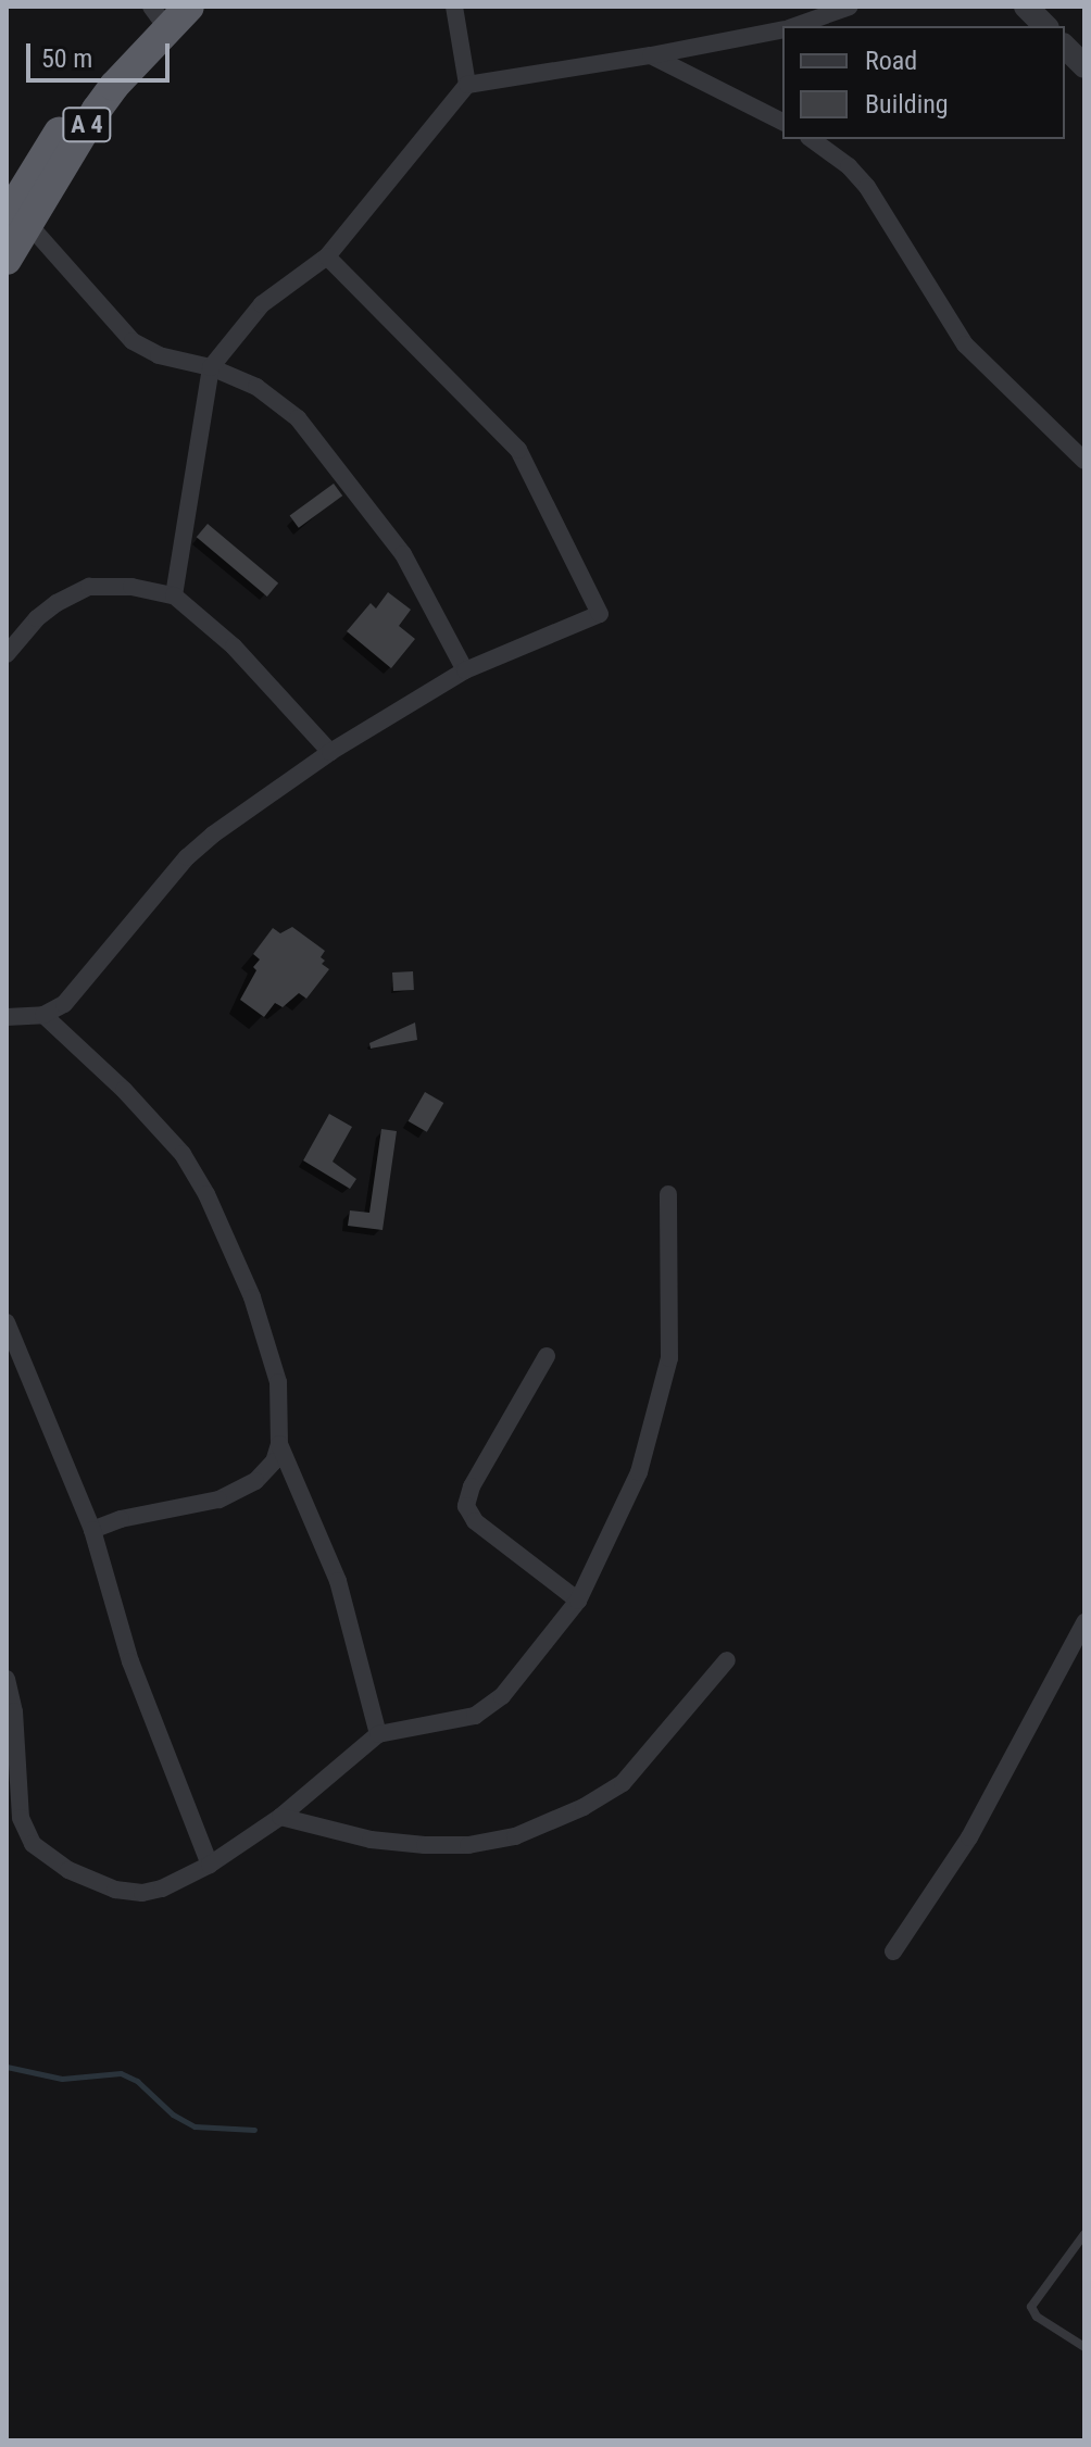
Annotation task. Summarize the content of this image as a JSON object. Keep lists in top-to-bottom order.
{
  "streets": {
    "highway": ["A 4"]
  },
  "legend": ["Road", "Building"],
  "scale_bar": "50 m"
}
